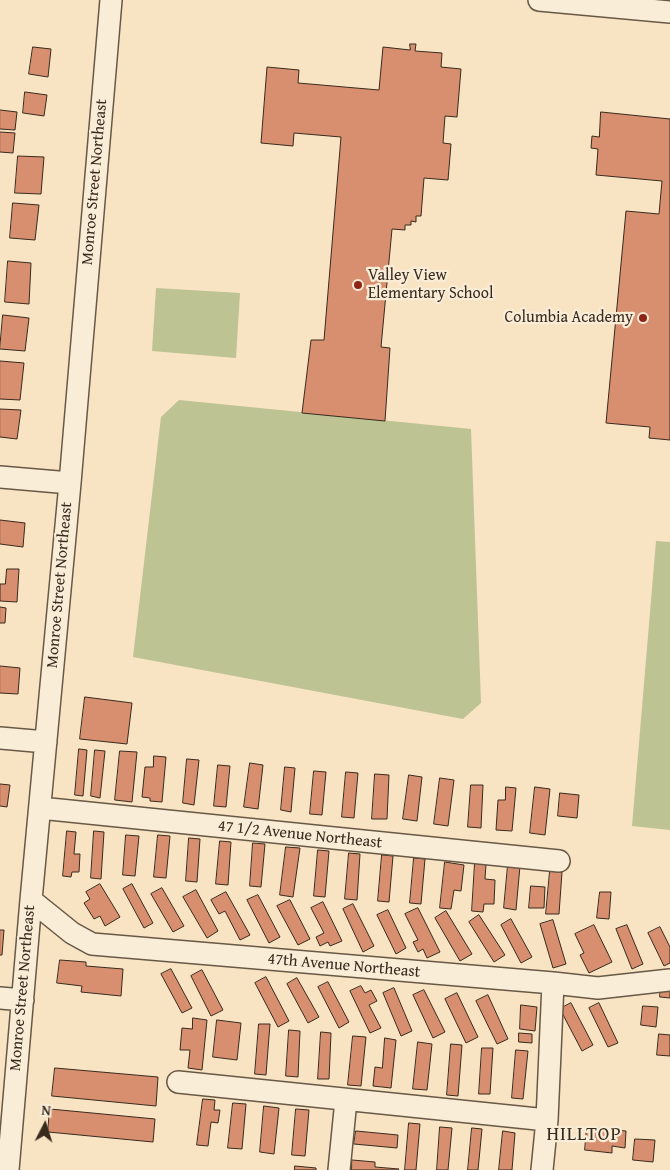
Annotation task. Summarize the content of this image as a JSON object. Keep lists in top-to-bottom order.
{
  "streets": {
    "street": ["Monroe Street Northeast", "47 1/2 Avenue Northeast", "47th Avenue Northeast"]
  },
  "crossings": [
    ["Monroe Street Northeast", "47 1/2 Avenue Northeast"],
    ["Monroe Street Northeast", "47th Avenue Northeast"]
  ],
  "districts": ["HILLTOP"],
  "places": ["Valley View Elementary School", "Columbia Academy"],
  "north": "top"
}
